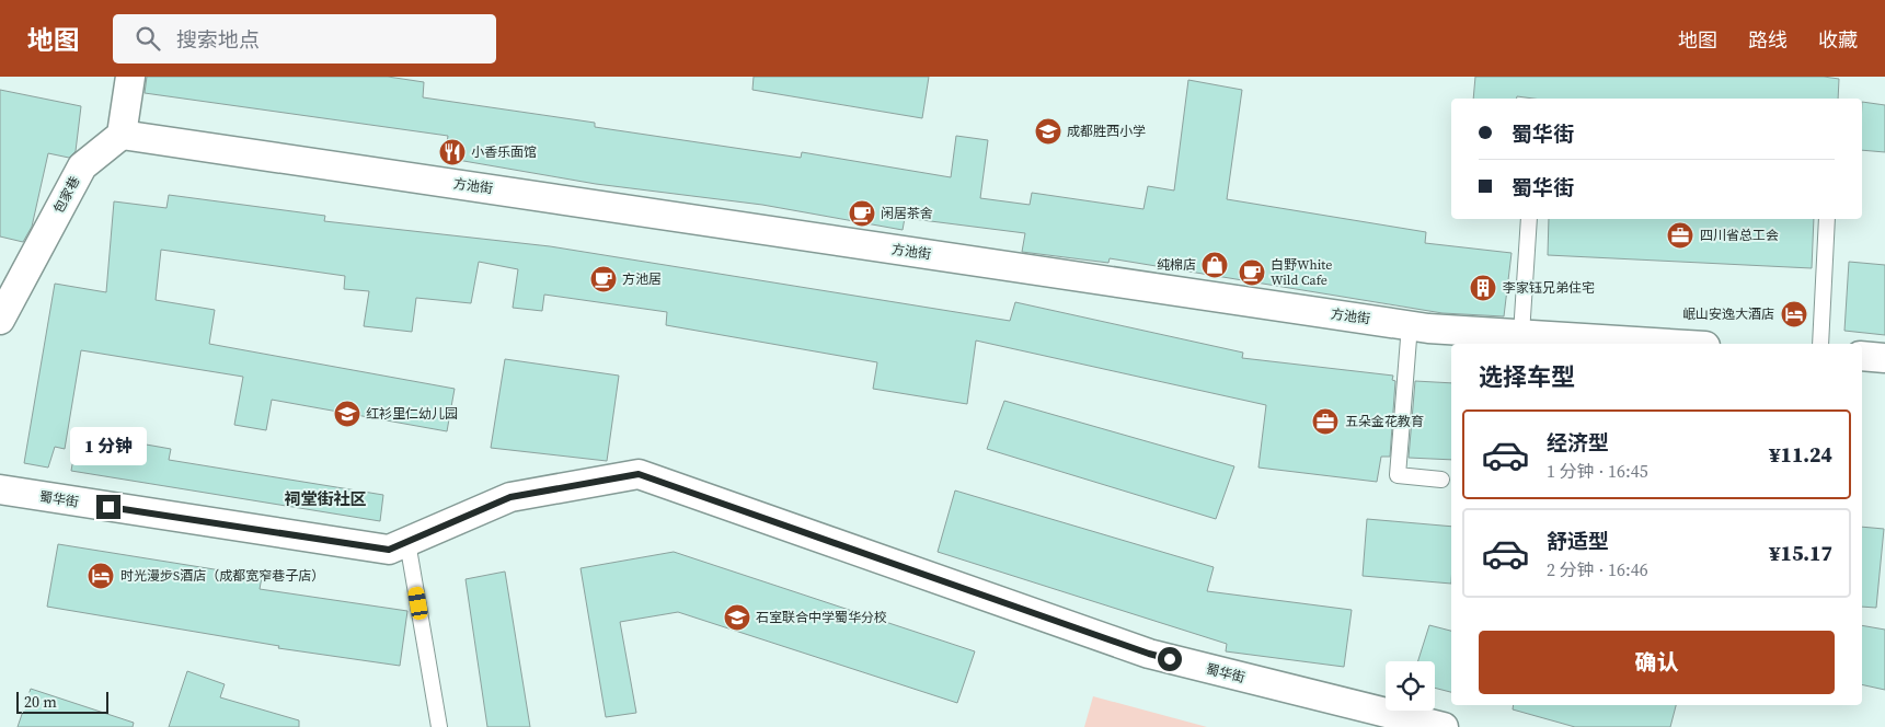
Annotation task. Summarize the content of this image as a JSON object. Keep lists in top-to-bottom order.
{
  "streets": {
    "street": ["方池街", "包家巷", "蜀华街"]
  },
  "crossings": [
    ["方池街", "包家巷"]
  ],
  "districts": ["祠堂街社区"],
  "places": {
    "school or university": ["成都胜西小学", "红衫里仁幼儿园", "石室联合中学蜀华分校"],
    "restaurant": ["小香乐面馆"],
    "cafe": ["闲居茶舍", "白野White Wild Cafe", "方池居"],
    "office": ["四川省总工会", "五朵金花教育"],
    "shop": ["纯棉店"],
    "building": ["李家钰兄弟住宅"],
    "hotel": ["岷山安逸大酒店", "时光漫步S酒店（成都宽窄巷子店）"]
  },
  "scale_bar": "20 m",
  "page": {
    "header": "地图",
    "search": "搜索地点",
    "nav": ["地图", "路线", "收藏"],
    "banner": ["蜀华街", "蜀华街"],
    "heading": "选择车型",
    "list": [
      {
        "name": "经济型",
        "note": "1 分钟 · 16:45",
        "value": "¥11.24"
      },
      {
        "name": "舒适型",
        "note": "2 分钟 · 16:46",
        "value": "¥15.17"
      }
    ],
    "bubble": "1 分钟",
    "buttons": "确认",
    "scale": "20 m"
  }
}
